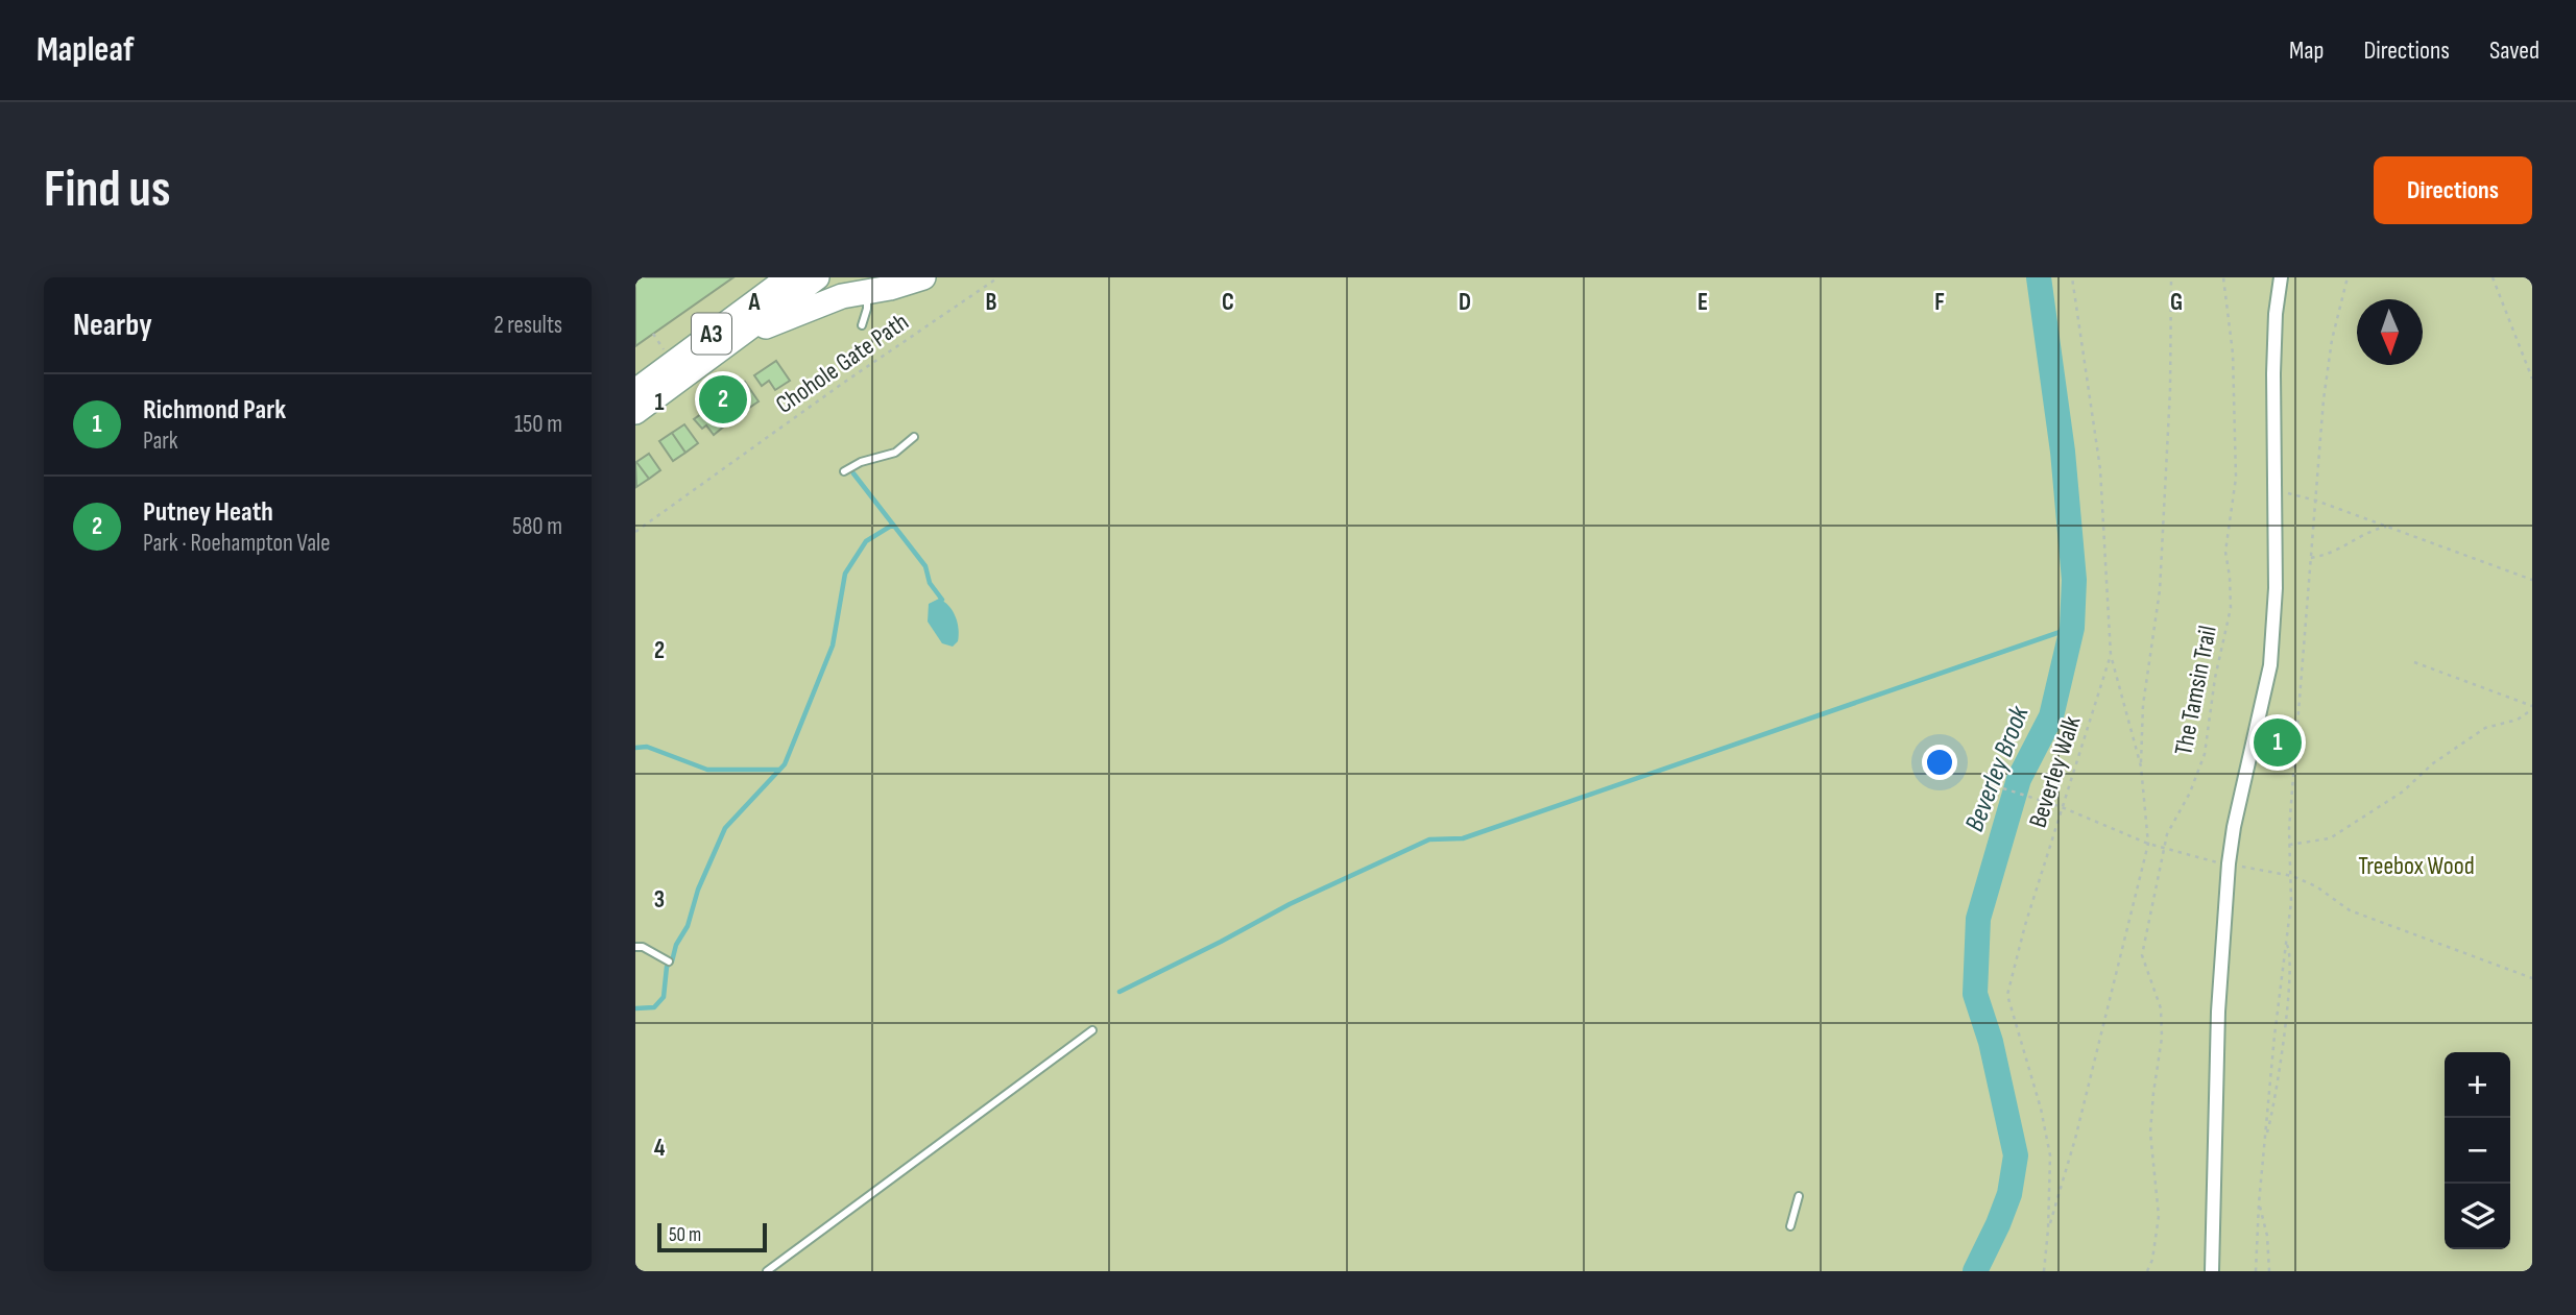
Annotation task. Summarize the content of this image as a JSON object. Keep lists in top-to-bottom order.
{
  "streets": {
    "highway": ["A3"],
    "path": ["Chohole Gate Path", "The Tamsin Trail", "Beverley Walk"]
  },
  "water": ["Beverley Brook"],
  "parks": ["Treebox Wood"],
  "scale_bar": "50 m",
  "north": "bottom",
  "page": {
    "header": "Mapleaf",
    "nav": ["Map", "Directions", "Saved"],
    "buttons": "Directions",
    "title": "Find us",
    "heading": ["Nearby", "2 results"],
    "pins": ["2", "1"],
    "list": [
      {
        "mark": "1",
        "name": "Richmond Park",
        "note": "Park",
        "value": "150 m"
      },
      {
        "mark": "2",
        "name": "Putney Heath",
        "note": "Park · Roehampton Vale",
        "value": "580 m"
      }
    ],
    "map_buttons": ["+", "−"],
    "scale": "50 m"
  },
  "grid": {
    "columns": [
      "A",
      "B",
      "C",
      "D",
      "E",
      "F",
      "G"
    ],
    "rows": [
      "1",
      "2",
      "3",
      "4"
    ]
  }
}
